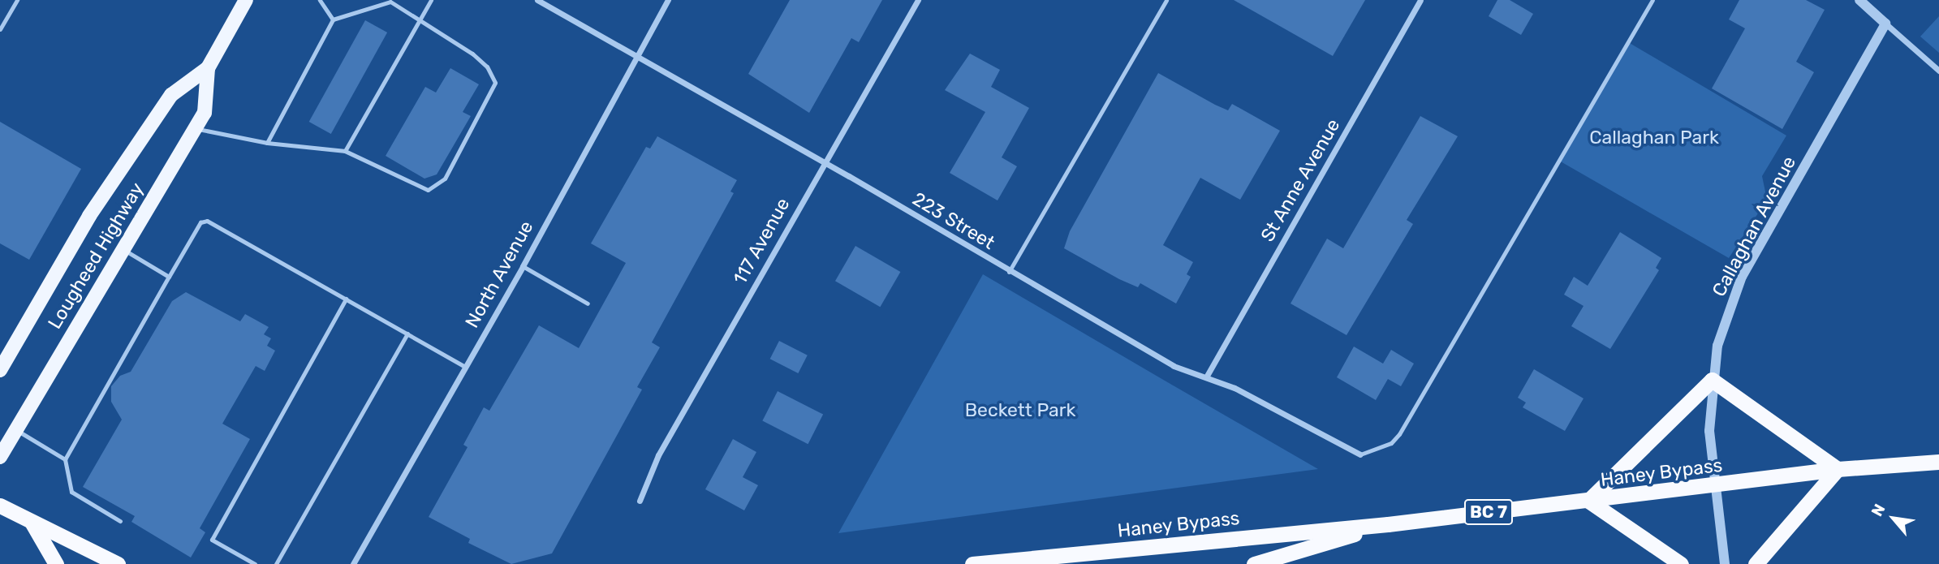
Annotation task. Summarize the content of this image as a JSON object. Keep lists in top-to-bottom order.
{
  "streets": {
    "highway": ["Haney Bypass", "BC 7"],
    "main road": ["Lougheed Highway"],
    "street": [
      "St Anne Avenue",
      "223 Street",
      "Callaghan Avenue",
      "117 Avenue",
      "North Avenue"
    ]
  },
  "crossings": [
    ["St Anne Avenue", "223 Street"],
    ["223 Street", "117 Avenue"],
    ["223 Street", "North Avenue"],
    ["Callaghan Avenue", "Haney Bypass"]
  ],
  "parks": ["Callaghan Park", "Beckett Park"],
  "north": "top left"
}
